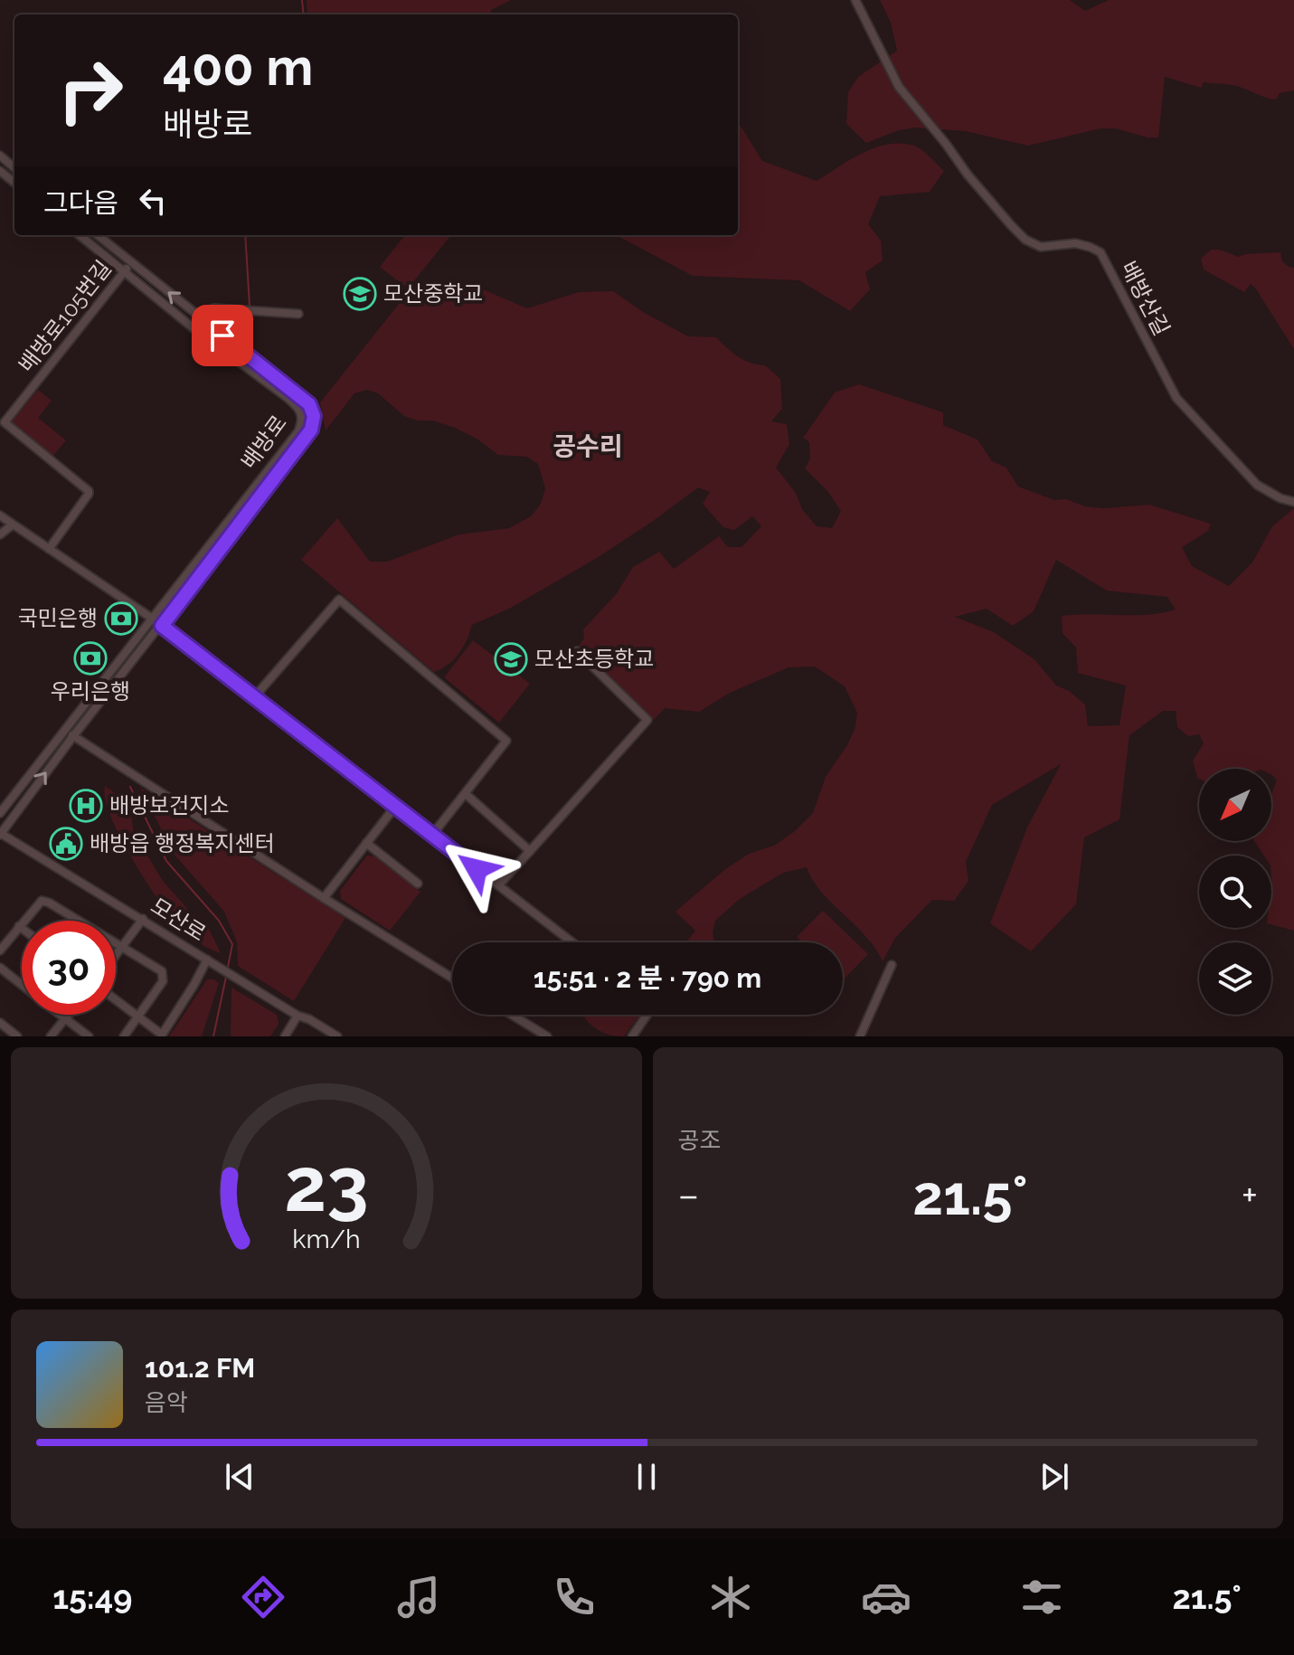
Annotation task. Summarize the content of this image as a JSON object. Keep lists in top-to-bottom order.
{
  "streets": {
    "street": [
      "배방산길",
      "배방로105번길",
      "배방로",
      "모산로"
    ]
  },
  "crossings": [
    ["배방로105번길", "배방로"],
    ["배방로", "모산로"]
  ],
  "districts": ["공수리"],
  "places": {
    "school or university": ["모산중학교", "모산초등학교"],
    "bank": ["국민은행", "우리은행"],
    "hospital": ["배방보건지소"],
    "public building": ["배방읍 행정복지센터"]
  },
  "north": "bottom left",
  "page": {
    "turn": ["400 m", "배방로"],
    "then": "그다음",
    "limit": "30",
    "trip": "15:51 · 2 분 · 790 m",
    "tile": "공조",
    "heat": ["−", "21.5°", "+"],
    "song": ["101.2 FM", "음악"],
    "tabs": ["15:49", "21.5°"],
    "gauge": ["23", "km/h"]
  }
}
